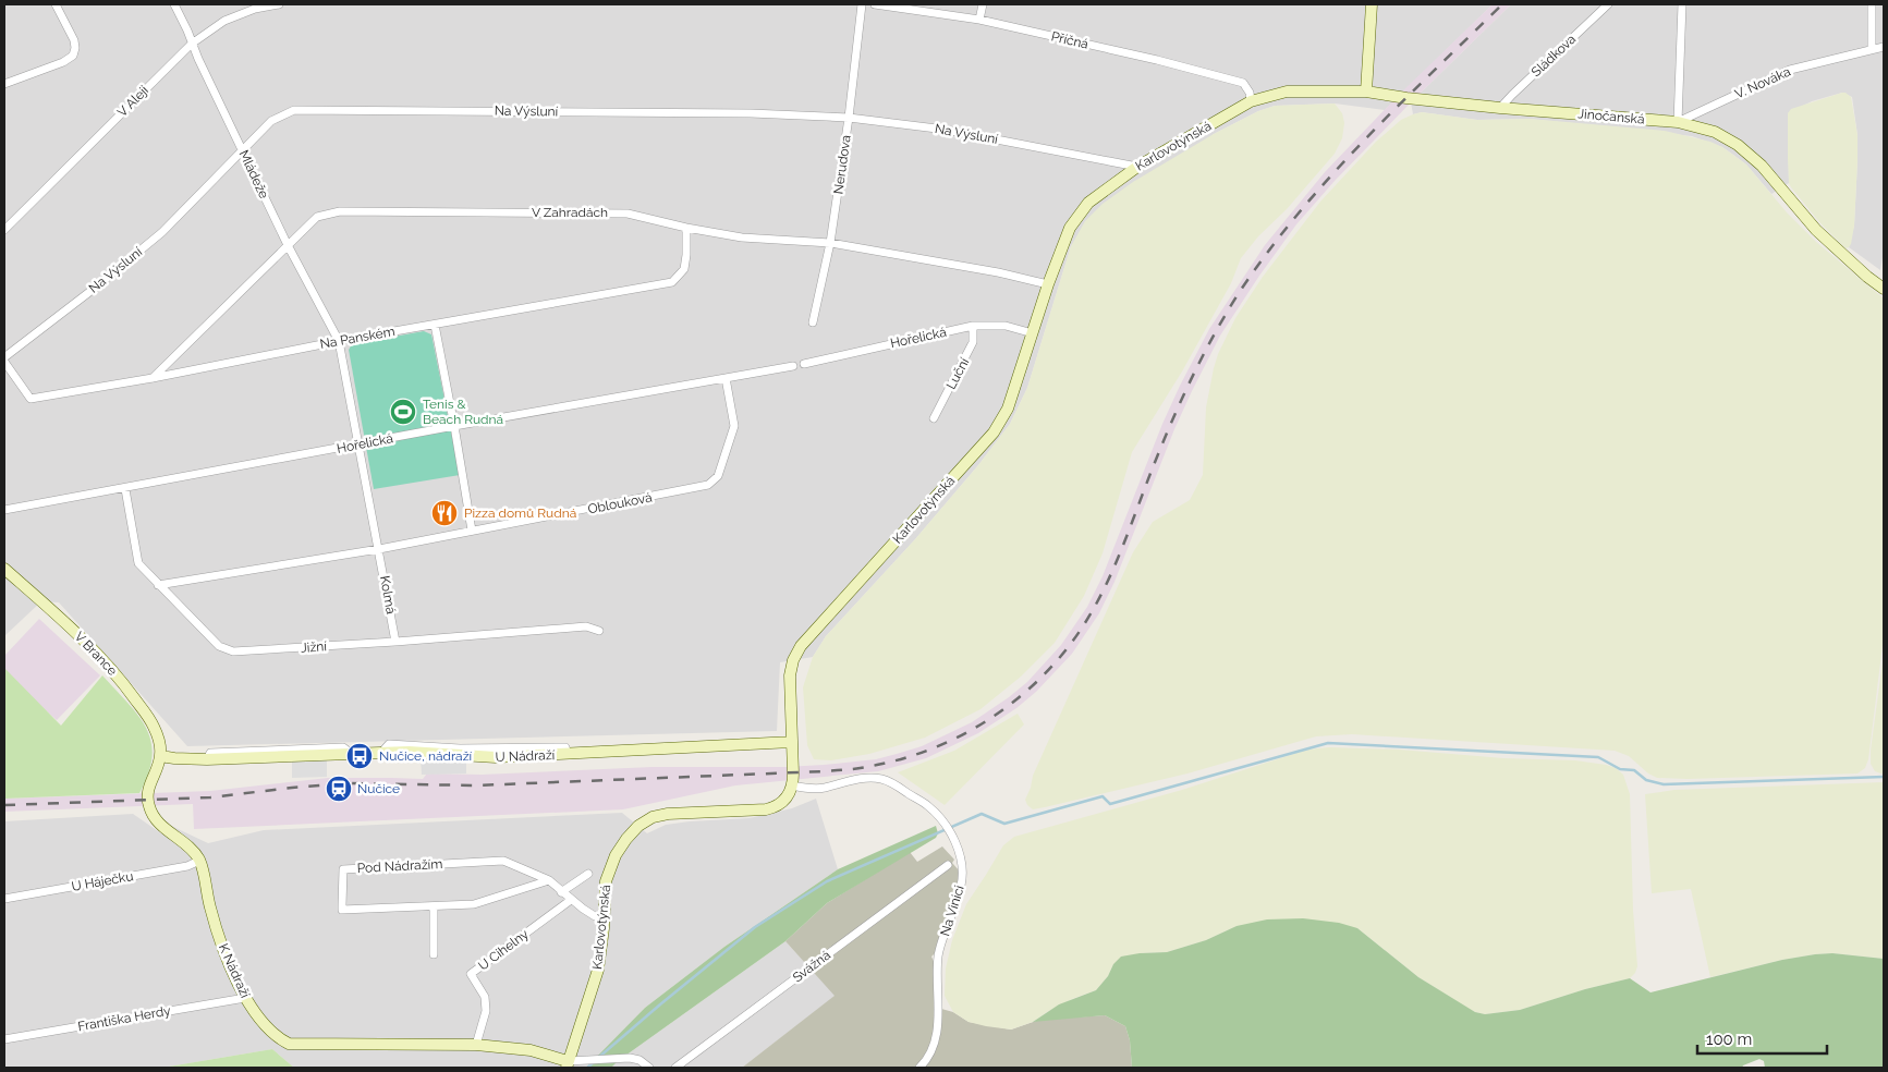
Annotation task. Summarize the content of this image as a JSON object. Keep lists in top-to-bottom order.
{
  "streets": {
    "street": [
      "Příčná",
      "Sládkova",
      "V. Nováka",
      "V Aleji",
      "Na Výsluní",
      "Jinočanská",
      "Karlovotýnská",
      "Nerudova",
      "Mládeže",
      "V Zahradách",
      "Na Panském",
      "Hořelická",
      "Luční",
      "Oblouková",
      "Kolmá",
      "Jižní",
      "V Brance",
      "U Nádraží",
      "Pod Nádražím",
      "U Háječku",
      "Na Vinici",
      "U Cihelny",
      "Svážná",
      "K Nádraží",
      "Františka Herdy"
    ]
  },
  "crossings": [
    ["Příčná", "Karlovotýnská"],
    ["Sládkova", "Jinočanská"],
    ["V. Nováka", "Jinočanská"],
    ["V Aleji", "Mládeže"],
    ["Na Výsluní", "Karlovotýnská"],
    ["Na Výsluní", "Nerudova"],
    ["Na Výsluní", "Mládeže"],
    ["Jinočanská", "Karlovotýnská"],
    ["Karlovotýnská", "V Zahradách"],
    ["Karlovotýnská", "Hořelická"],
    ["Karlovotýnská", "U Nádraží"],
    ["Karlovotýnská", "Pod Nádražím"],
    ["Karlovotýnská", "Na Vinici"],
    ["Karlovotýnská", "K Nádraží"],
    ["Nerudova", "V Zahradách"],
    ["Mládeže", "V Zahradách"],
    ["Mládeže", "Na Panském"],
    ["Mládeže", "Hořelická"],
    ["Mládeže", "Kolmá"],
    ["V Zahradách", "Na Panském"],
    ["Hořelická", "Luční"],
    ["Hořelická", "Oblouková"],
    ["Hořelická", "Kolmá"],
    ["Hořelická", "Jižní"],
    ["Oblouková", "Kolmá"],
    ["Oblouková", "Jižní"],
    ["Kolmá", "Jižní"],
    ["V Brance", "U Nádraží"],
    ["V Brance", "K Nádraží"],
    ["U Nádraží", "K Nádraží"],
    ["Pod Nádražím", "U Cihelny"],
    ["U Háječku", "K Nádraží"],
    ["U Cihelny", "K Nádraží"],
    ["K Nádraží", "Františka Herdy"]
  ],
  "places": {
    "sports": ["Tenis & Beach Rudná"],
    "restaurant": ["Pizza domů Rudná"],
    "bus stop": ["Nučice, nádraží"],
    "station": ["Nučice"]
  },
  "scale_bar": "100 m"
}
